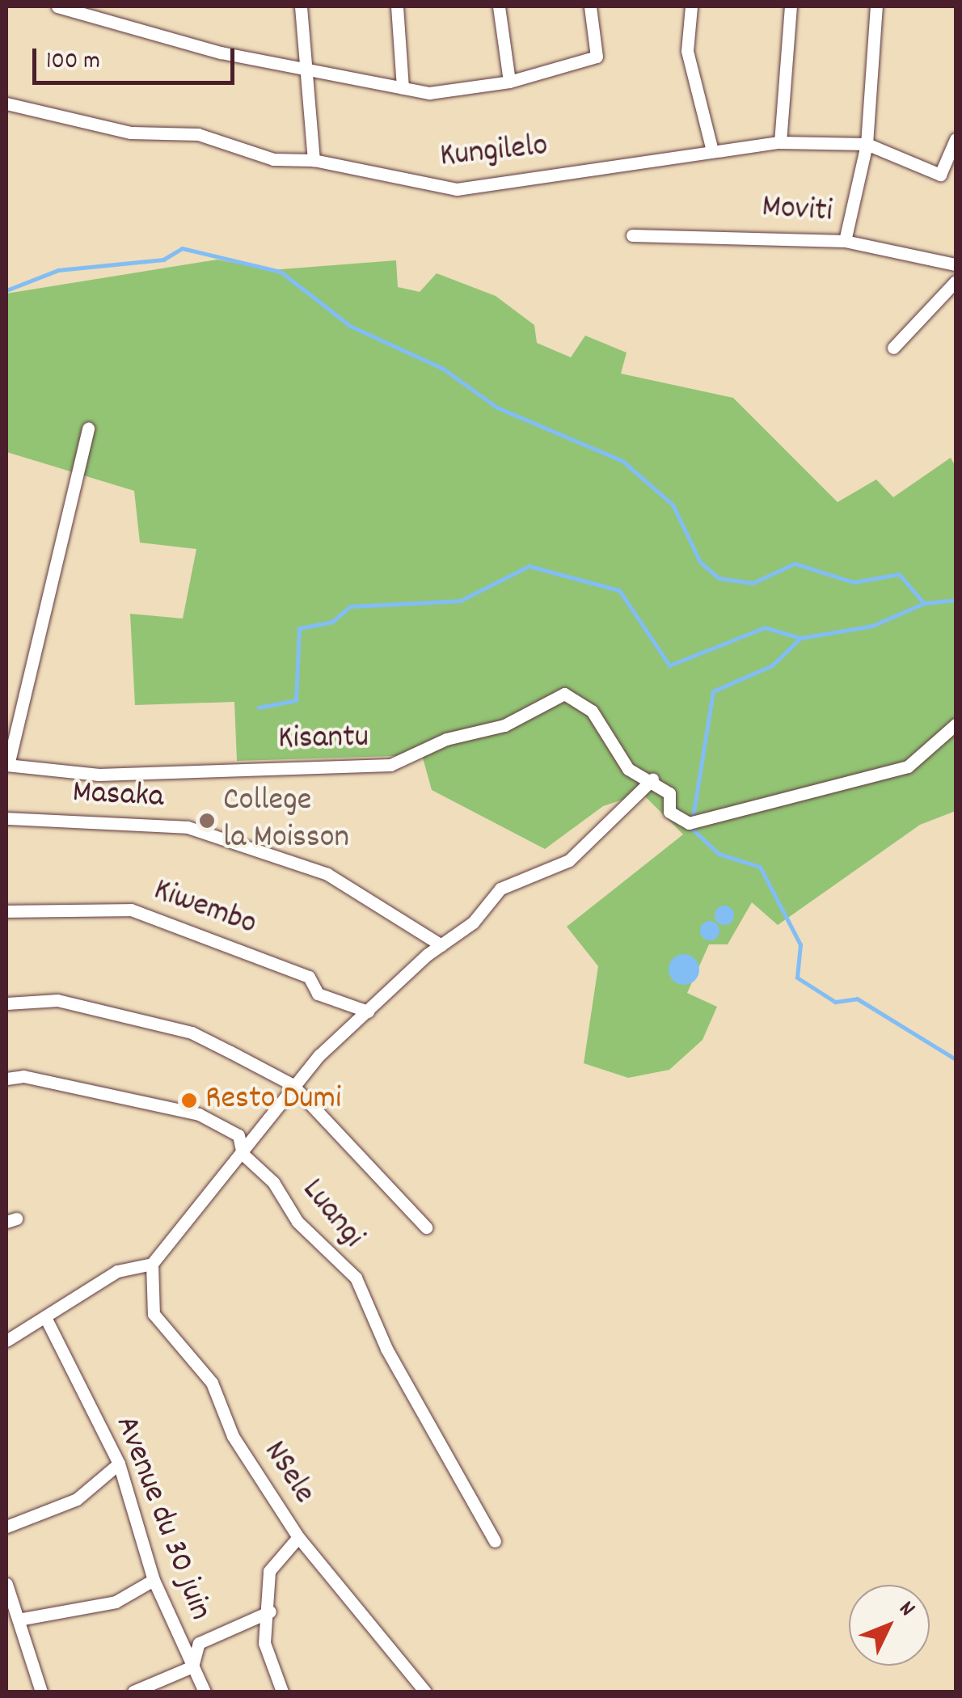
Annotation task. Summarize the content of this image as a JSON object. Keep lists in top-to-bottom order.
{
  "streets": {
    "street": [
      "Kungilelo",
      "Moviti",
      "Kisantu",
      "Masaka",
      "Kiwembo",
      "Luangi",
      "NSele",
      "Avenue du 30 juin"
    ]
  },
  "places": ["College la Moisson", "Resto Dumi"],
  "scale_bar": "100 m",
  "north": "top right"
}
